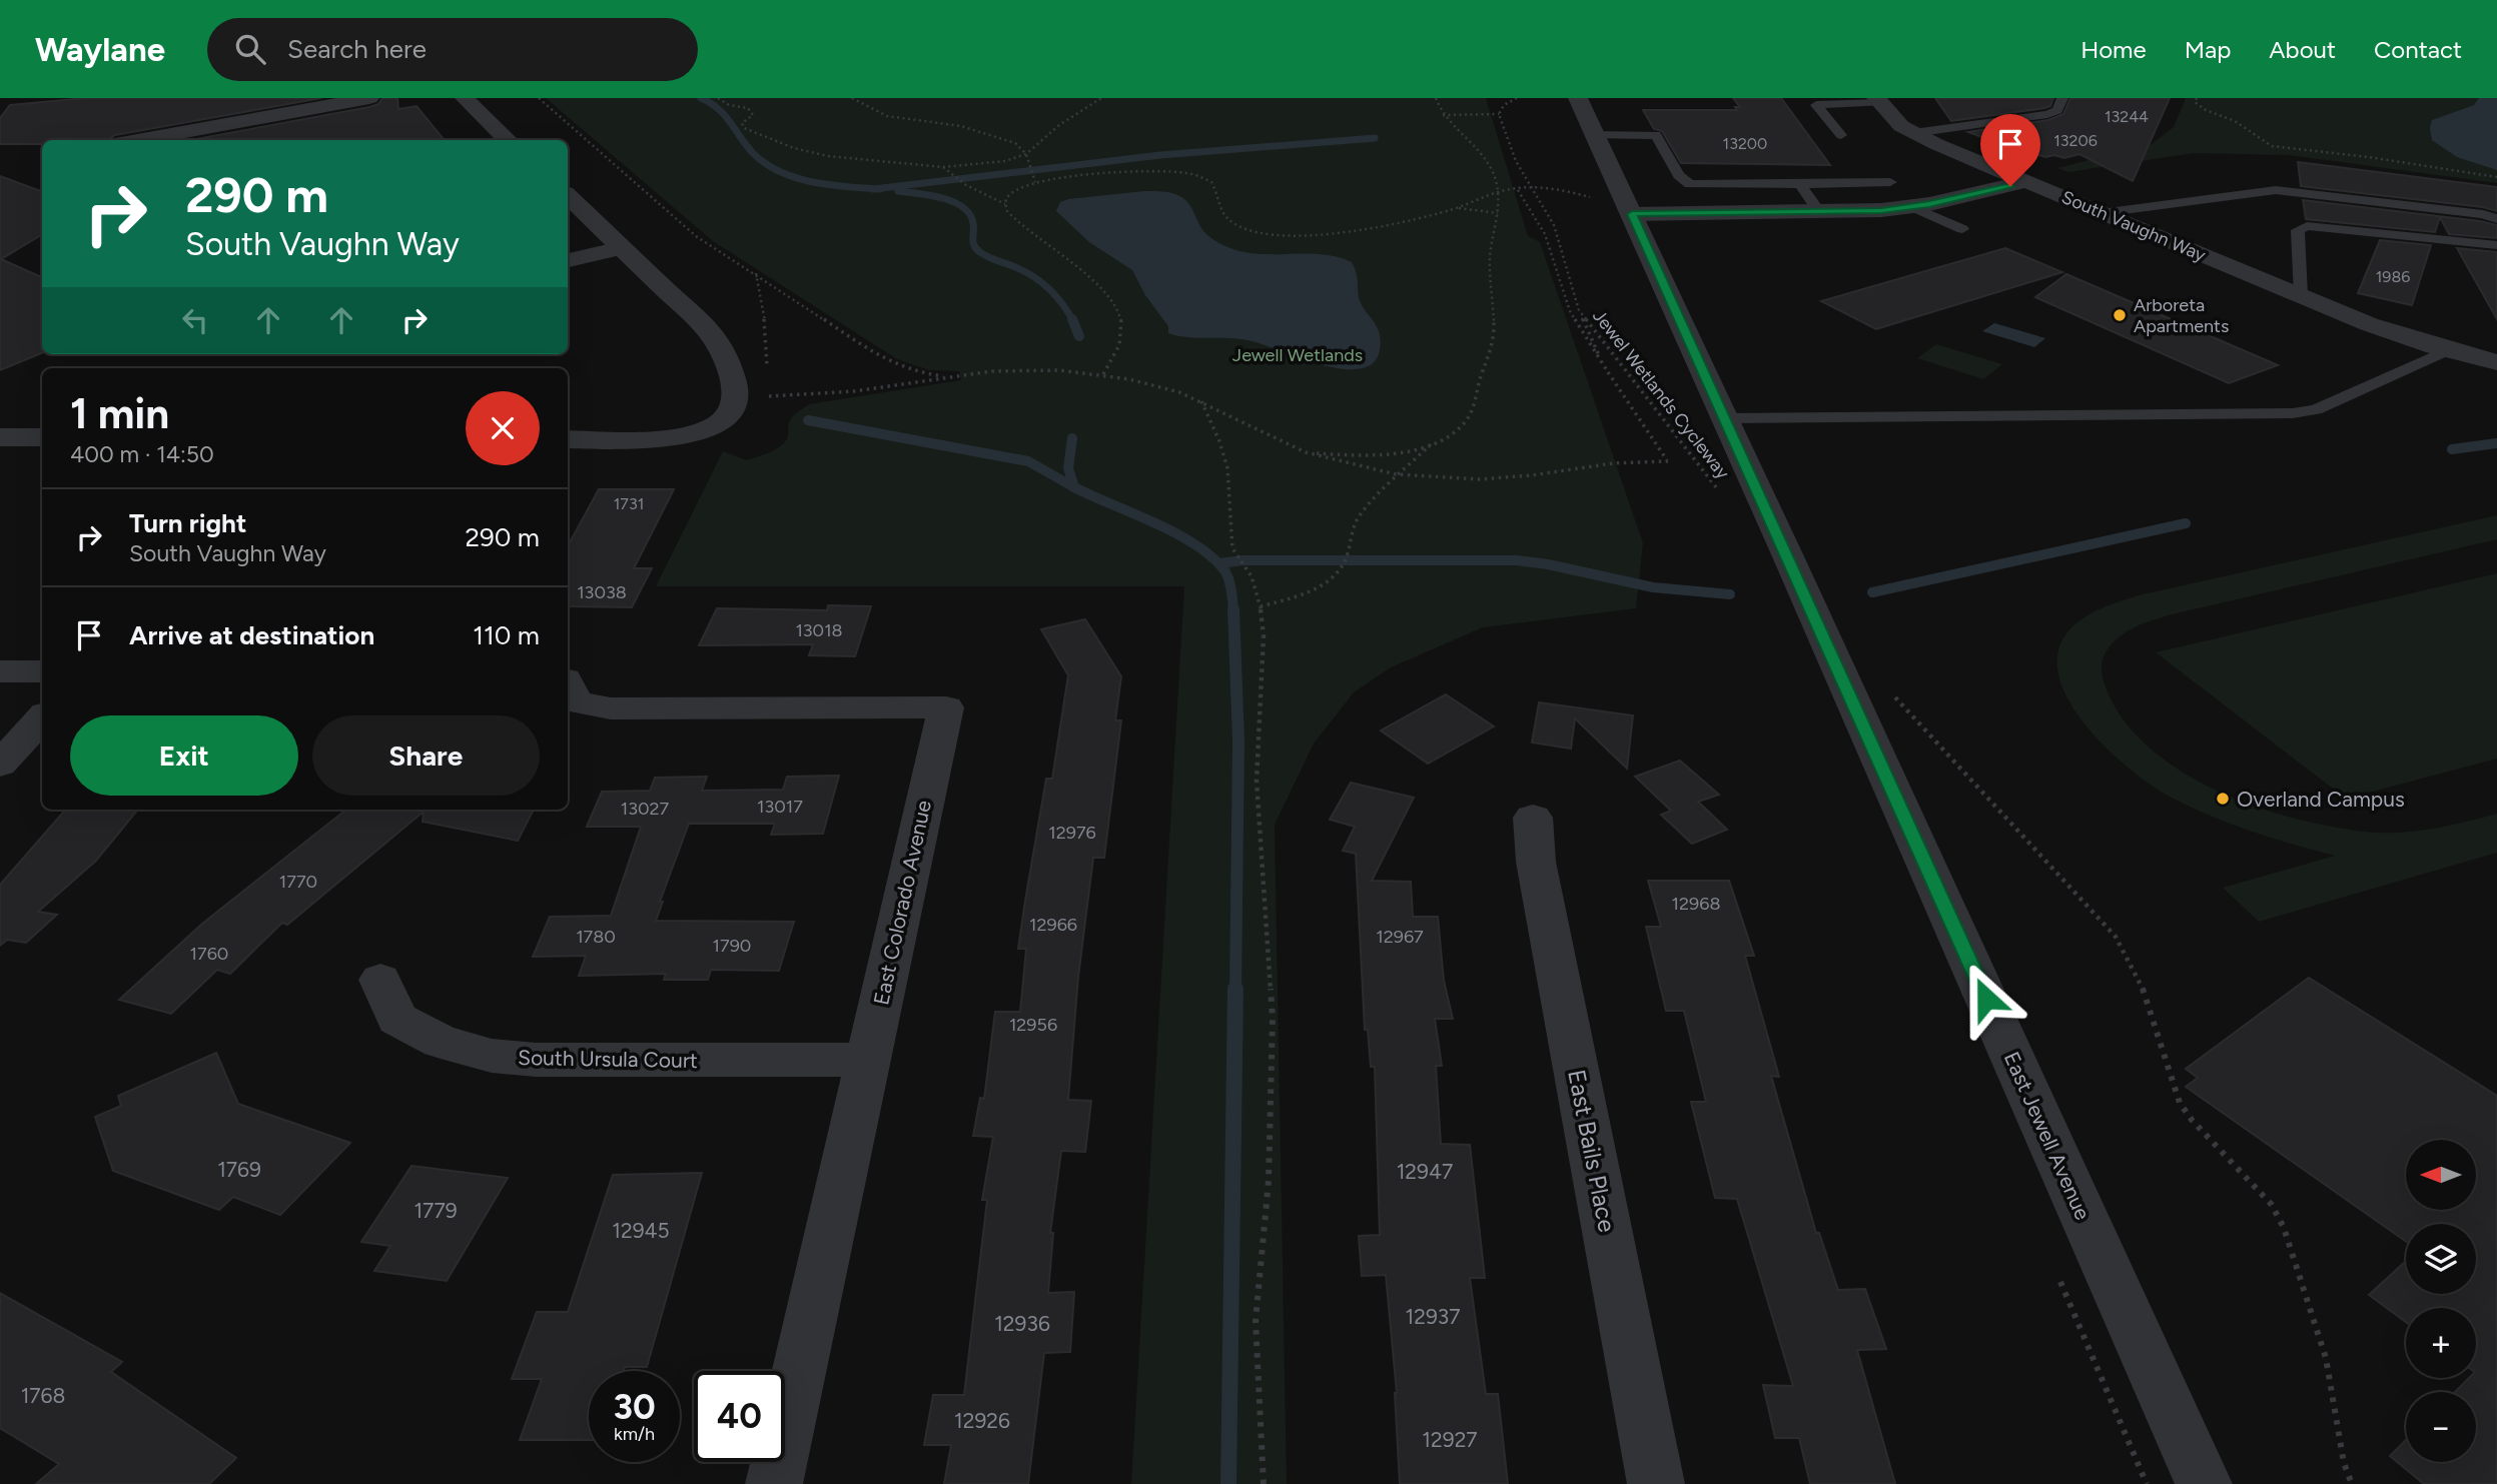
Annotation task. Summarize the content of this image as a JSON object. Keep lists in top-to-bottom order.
{
  "streets": {
    "street": [
      "South Vaughn Way",
      "East Colorado Avenue",
      "South Ursula Court",
      "East Jewell Avenue",
      "East Bails Place"
    ],
    "path": ["Jewel Wetlands Cycleway"]
  },
  "crossings": [
    ["East Colorado Avenue", "South Ursula Court"]
  ],
  "parks": ["Jewell Wetlands"],
  "places": ["Arboreta Apartments", "Overland Campus"],
  "house_numbers": [
    "13244",
    "13206",
    "13200",
    "1986",
    "1731",
    "13038",
    "13018",
    "13017",
    "13027",
    "12976",
    "1770",
    "12968",
    "12966",
    "1780",
    "12967",
    "1790",
    "1760",
    "12956",
    "1769",
    "12947",
    "1779",
    "12945",
    "12937",
    "12936",
    "1768",
    "12926",
    "12927"
  ],
  "north": "left",
  "page": {
    "header": "Waylane",
    "search": "Search here",
    "nav": [
      "Home",
      "Map",
      "About",
      "Contact"
    ],
    "turn": ["290 m", "South Vaughn Way"],
    "heading": ["1 min", "400 m · 14:50"],
    "list": [
      {
        "name": "Turn right",
        "note": "South Vaughn Way",
        "value": "290 m"
      },
      {
        "name": "Arrive at destination",
        "value": "110 m"
      }
    ],
    "buttons": ["Exit", "Share"],
    "map_buttons": ["+", "−"],
    "speed": "30 km/h",
    "limit": "40"
  }
}
